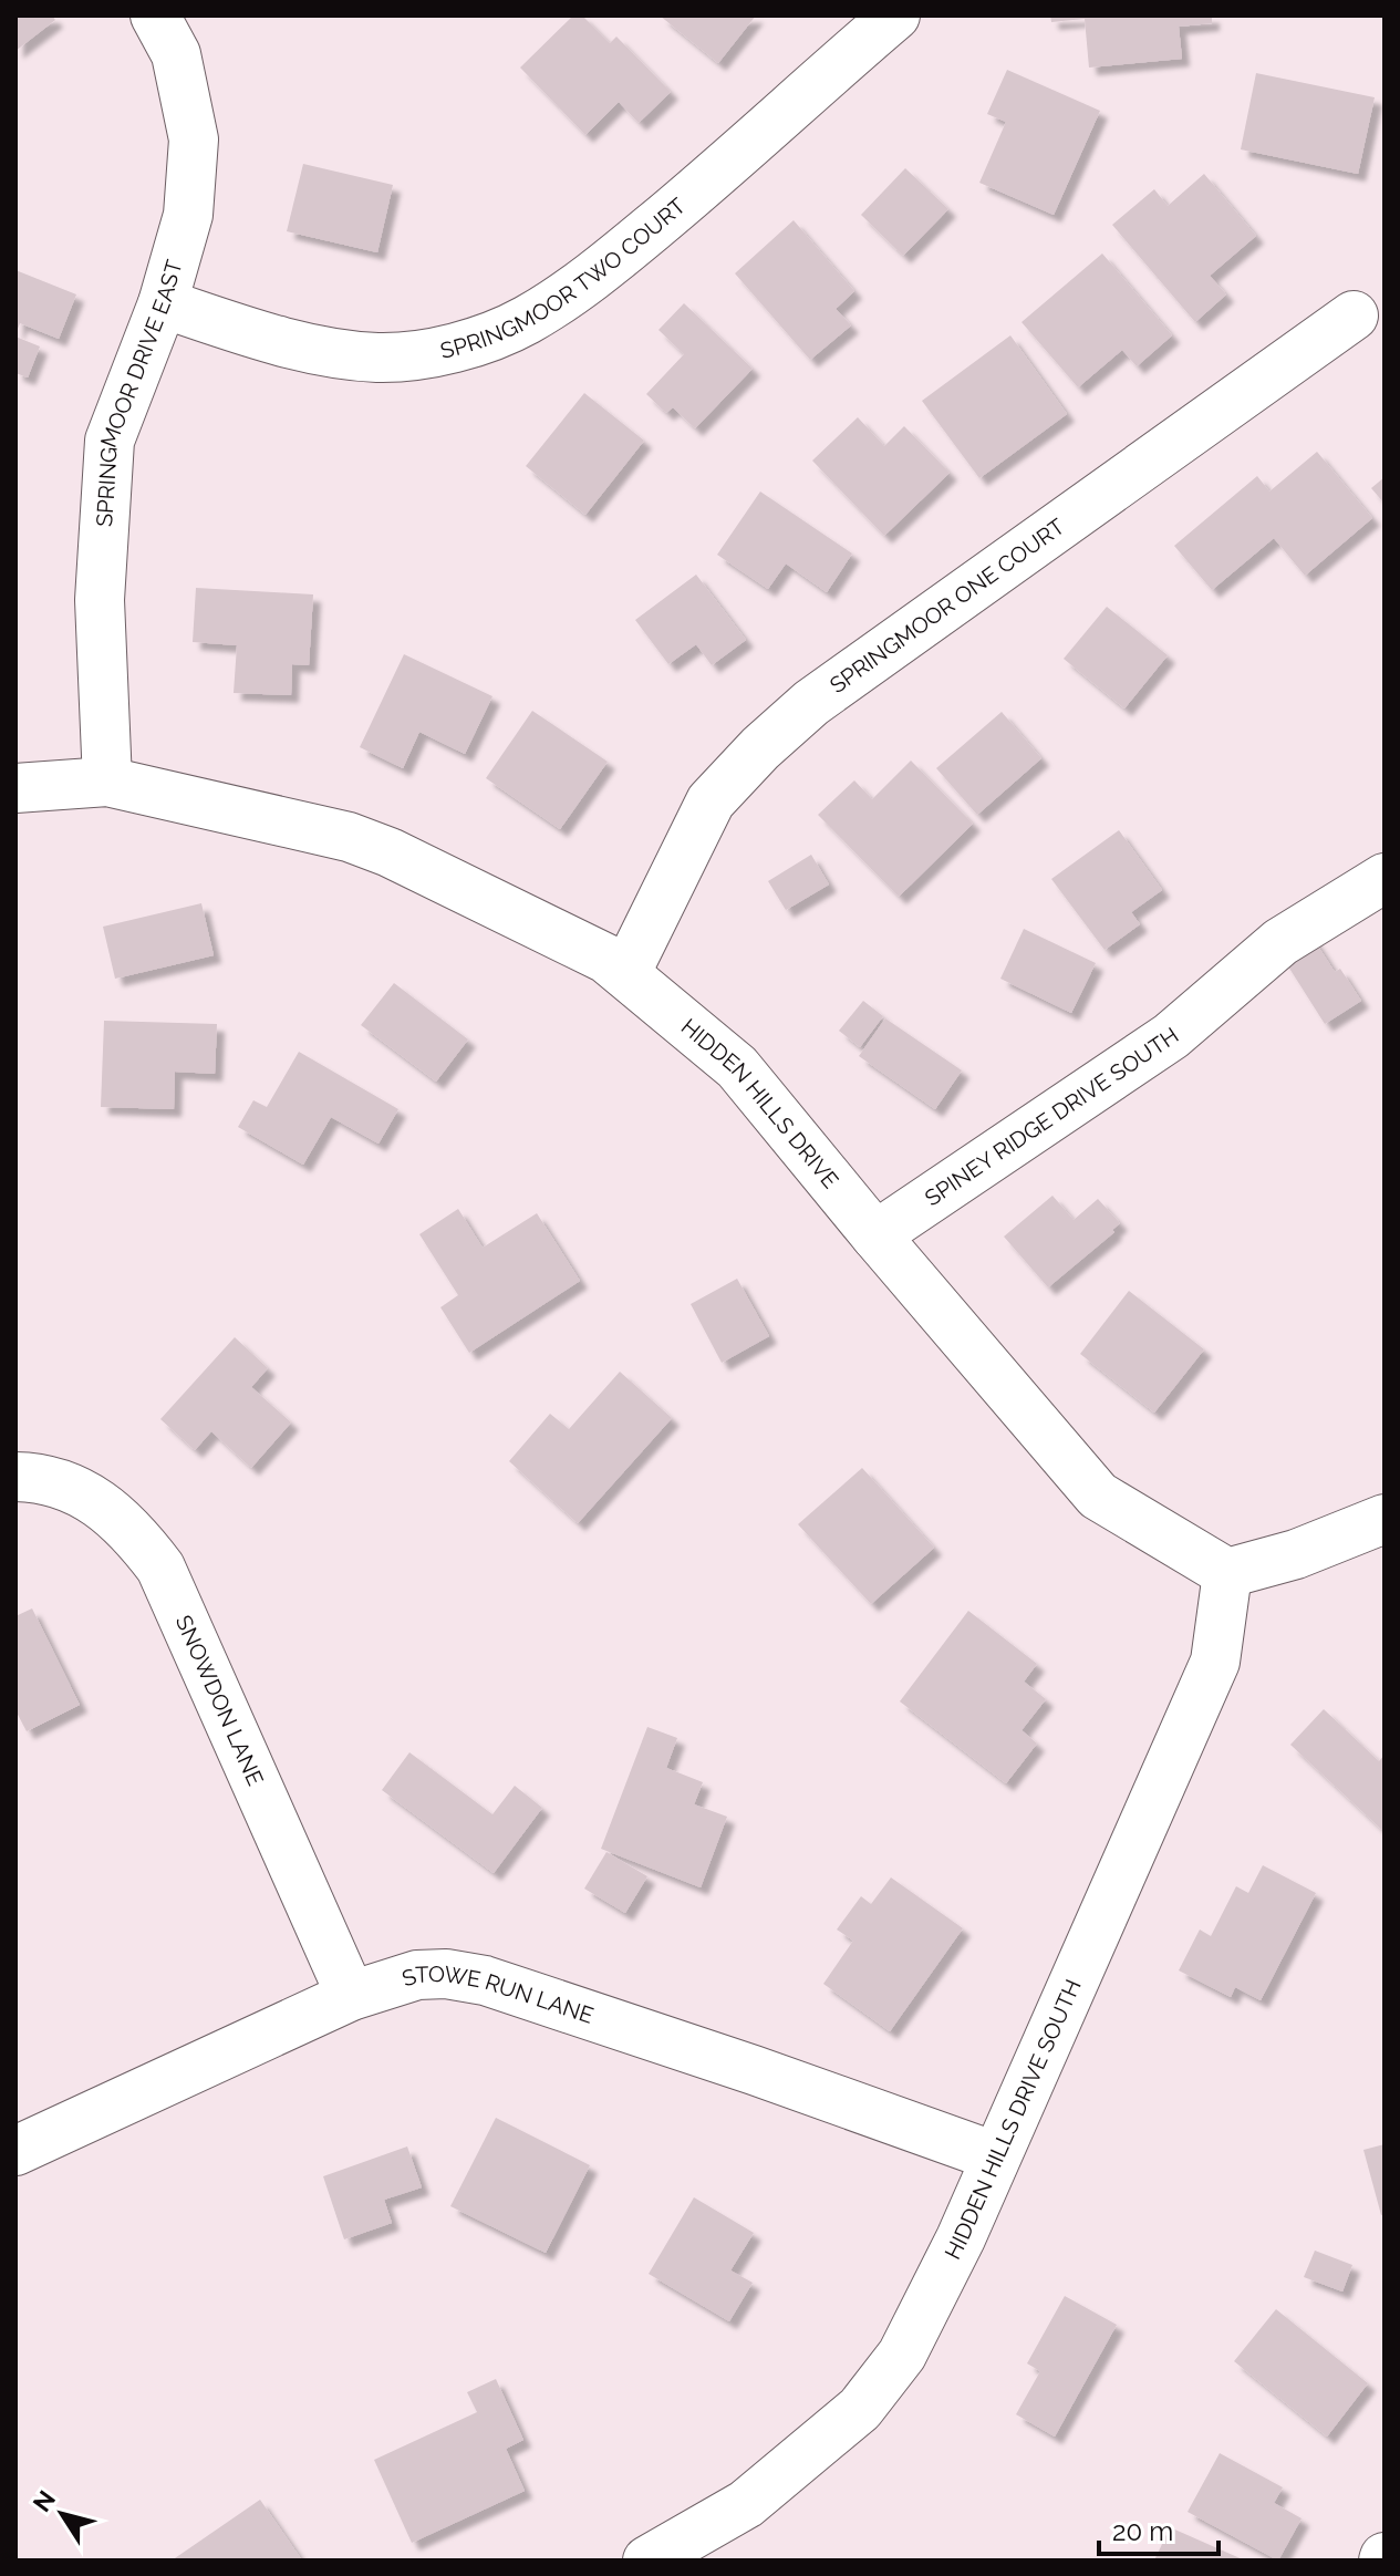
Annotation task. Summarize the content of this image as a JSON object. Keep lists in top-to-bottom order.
{
  "streets": {
    "street": [
      "SPRINGMOOR TWO COURT",
      "SPRINGMOOR DRIVE EAST",
      "SPRINGMOOR ONE COURT",
      "HIDDEN HILLS DRIVE",
      "SPINEY RIDGE DRIVE SOUTH",
      "SNOWDON LANE",
      "STOWE RUN LANE",
      "HIDDEN HILLS DRIVE SOUTH"
    ]
  },
  "crossings": [
    ["SPRINGMOOR TWO COURT", "SPRINGMOOR DRIVE EAST"],
    ["SPRINGMOOR DRIVE EAST", "HIDDEN HILLS DRIVE"],
    ["SPRINGMOOR ONE COURT", "HIDDEN HILLS DRIVE"],
    ["HIDDEN HILLS DRIVE", "SPINEY RIDGE DRIVE SOUTH"],
    ["HIDDEN HILLS DRIVE", "HIDDEN HILLS DRIVE SOUTH"],
    ["SNOWDON LANE", "STOWE RUN LANE"],
    ["STOWE RUN LANE", "HIDDEN HILLS DRIVE SOUTH"]
  ],
  "scale_bar": "20 m",
  "north": "top left"
}
